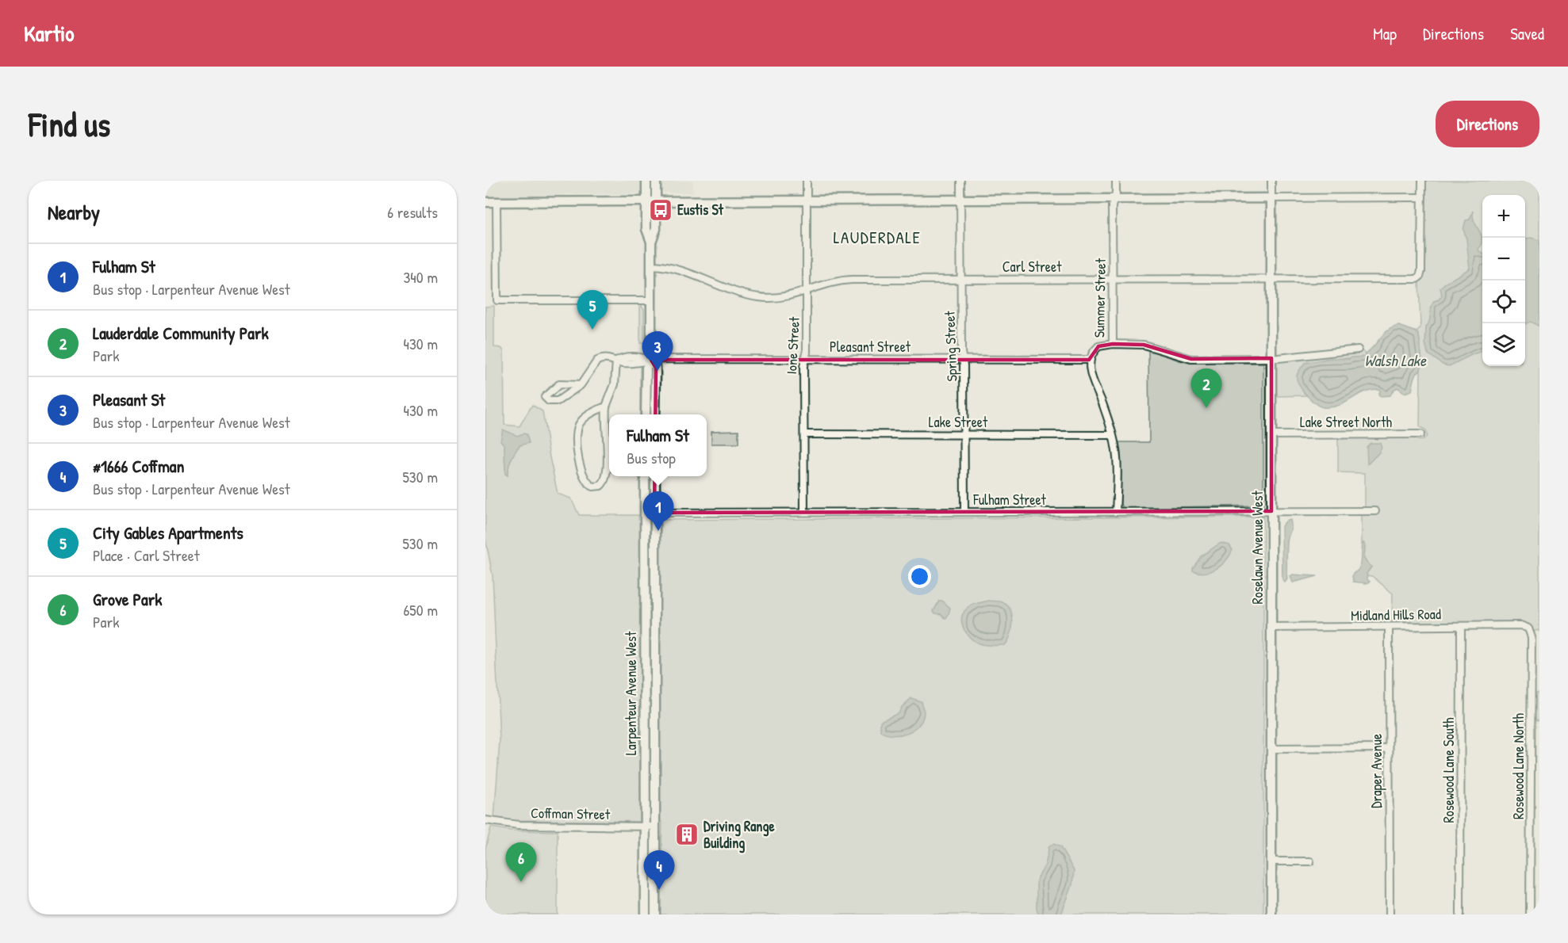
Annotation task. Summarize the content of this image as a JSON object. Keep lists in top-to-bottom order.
{
  "streets": {
    "street": [
      "Carl Street",
      "Summer Street",
      "Ione Street",
      "Spring Street",
      "Pleasant Street",
      "Lake Street",
      "Lake Street North",
      "Fulham Street",
      "Roselawn Avenue West",
      "Midland Hills Road",
      "Larpenteur Avenue West",
      "Rosewood Lane North",
      "Rosewood Lane South",
      "Draper Avenue",
      "Coffman Street"
    ]
  },
  "crossings": [
    ["Carl Street", "Summer Street"],
    ["Carl Street", "Ione Street"],
    ["Carl Street", "Spring Street"],
    ["Carl Street", "Roselawn Avenue West"],
    ["Summer Street", "Pleasant Street"],
    ["Ione Street", "Pleasant Street"],
    ["Ione Street", "Lake Street"],
    ["Ione Street", "Fulham Street"],
    ["Spring Street", "Pleasant Street"],
    ["Spring Street", "Lake Street"],
    ["Spring Street", "Fulham Street"],
    ["Lake Street North", "Roselawn Avenue West"],
    ["Fulham Street", "Roselawn Avenue West"],
    ["Fulham Street", "Larpenteur Avenue West"],
    ["Roselawn Avenue West", "Midland Hills Road"],
    ["Midland Hills Road", "Rosewood Lane North"],
    ["Midland Hills Road", "Rosewood Lane South"],
    ["Midland Hills Road", "Draper Avenue"],
    ["Larpenteur Avenue West", "Coffman Street"]
  ],
  "districts": ["LAUDERDALE"],
  "water": ["Walsh Lake"],
  "places": {
    "bus stop": ["Eustis St"],
    "building": ["Driving Range Building"]
  },
  "page": {
    "header": "Kartio",
    "nav": ["Map", "Directions", "Saved"],
    "buttons": "Directions",
    "title": "Find us",
    "heading": ["Nearby", "6 results"],
    "map_buttons": ["+", "−"],
    "list": [
      {
        "mark": "1",
        "name": "Fulham St",
        "note": "Bus stop · Larpenteur Avenue West",
        "value": "340 m"
      },
      {
        "mark": "2",
        "name": "Lauderdale Community Park",
        "note": "Park",
        "value": "430 m"
      },
      {
        "mark": "3",
        "name": "Pleasant St",
        "note": "Bus stop · Larpenteur Avenue West",
        "value": "430 m"
      },
      {
        "mark": "4",
        "name": "#1666 Coffman",
        "note": "Bus stop · Larpenteur Avenue West",
        "value": "530 m"
      },
      {
        "mark": "5",
        "name": "City Gables Apartments",
        "note": "Place · Carl Street",
        "value": "530 m"
      },
      {
        "mark": "6",
        "name": "Grove Park",
        "note": "Park",
        "value": "650 m"
      }
    ],
    "pins": [
      "5",
      "3",
      "2",
      "1",
      "6",
      "4"
    ],
    "popup": ["Fulham St", "Bus stop"]
  }
}
